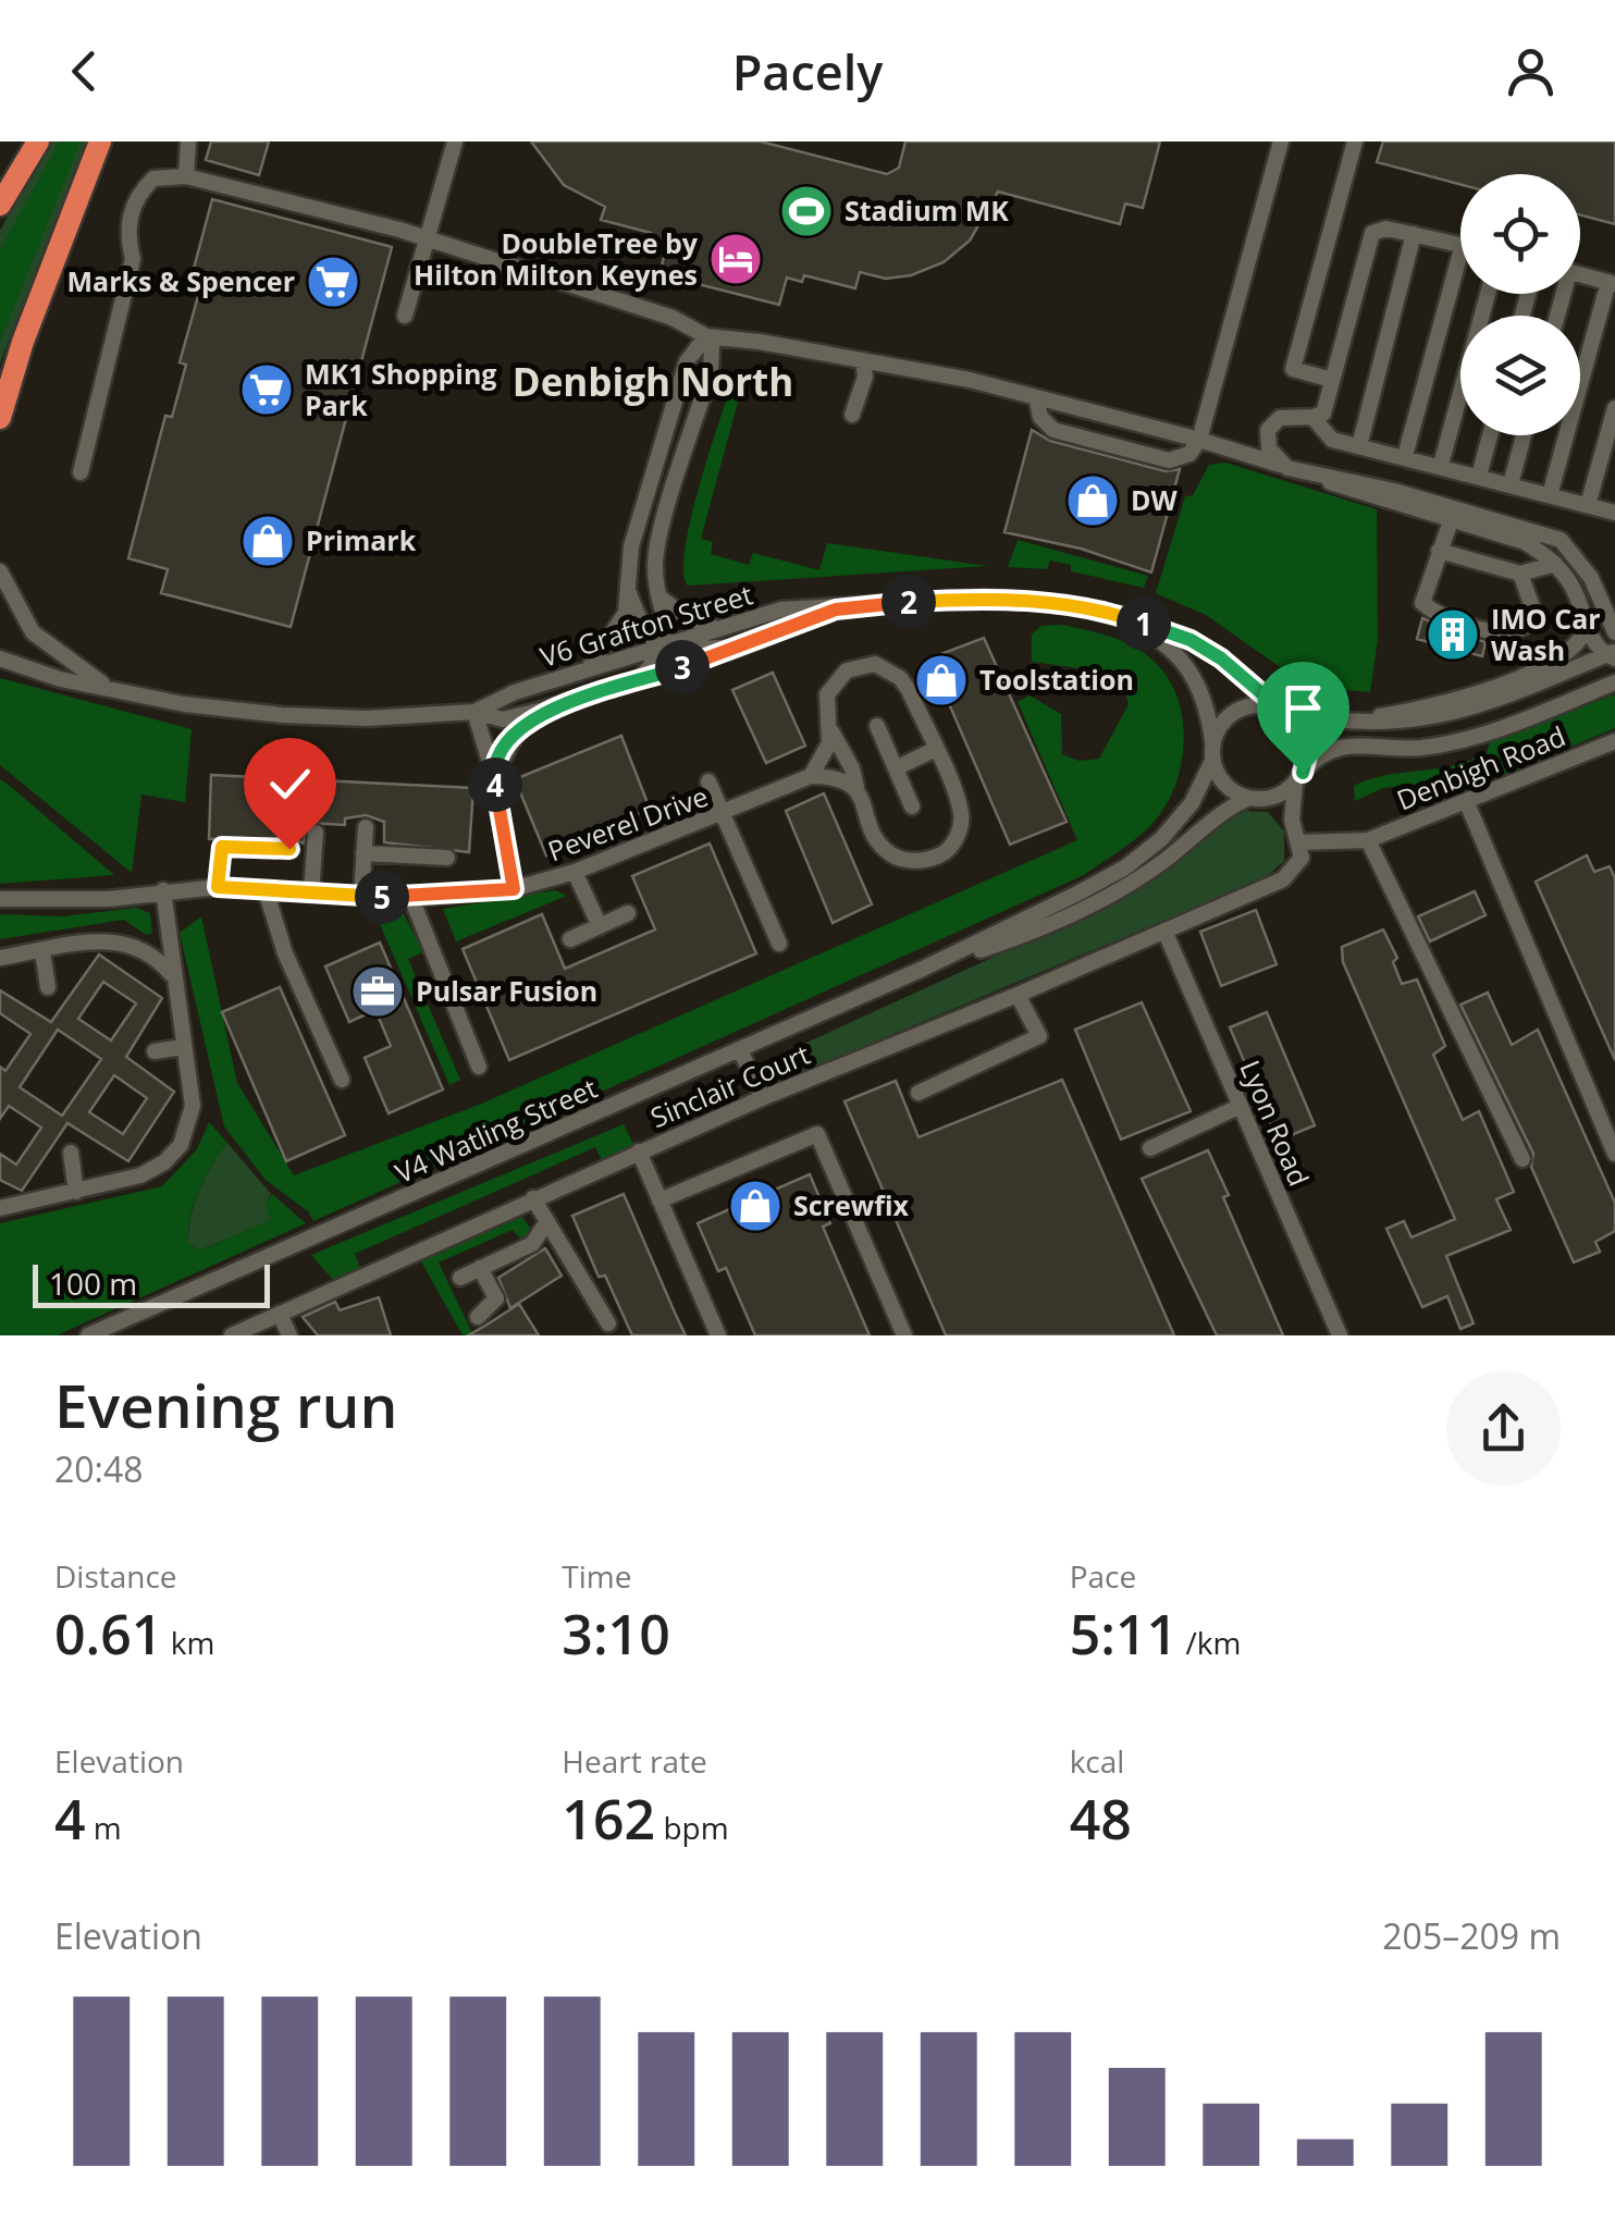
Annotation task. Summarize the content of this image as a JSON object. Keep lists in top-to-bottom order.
{
  "streets": {
    "street": [
      "V6 Grafton Street",
      "Denbigh Road",
      "Peverel Drive",
      "Sinclair Court",
      "Lyon Road",
      "V4 Watling Street"
    ]
  },
  "crossings": [
    ["V6 Grafton Street", "V4 Watling Street"],
    ["Sinclair Court", "Lyon Road"]
  ],
  "districts": ["Denbigh North"],
  "places": {
    "sports": ["Stadium MK"],
    "hotel": ["DoubleTree by Hilton Milton Keynes"],
    "supermarket": ["Marks & Spencer", "MK1 Shopping Park"],
    "shop": [
      "DW",
      "Primark",
      "Toolstation",
      "Screwfix"
    ],
    "building": ["IMO Car Wash"],
    "office": ["Pulsar Fusion"]
  },
  "scale_bar": "100 m",
  "page": {
    "header": "Pacely",
    "pins": [
      "2",
      "1",
      "3",
      "4",
      "5"
    ],
    "scale": "100 m",
    "heading": ["Evening run", "20:48"],
    "stats": [
      ["Distance", "0.61 km"],
      ["Time", "3:10"],
      ["Pace", "5:11 /km"],
      ["Elevation", "4 m"],
      ["Heart rate", "162 bpm"],
      ["kcal", "48"]
    ],
    "chart": ["Elevation", "205–209 m"]
  }
}
